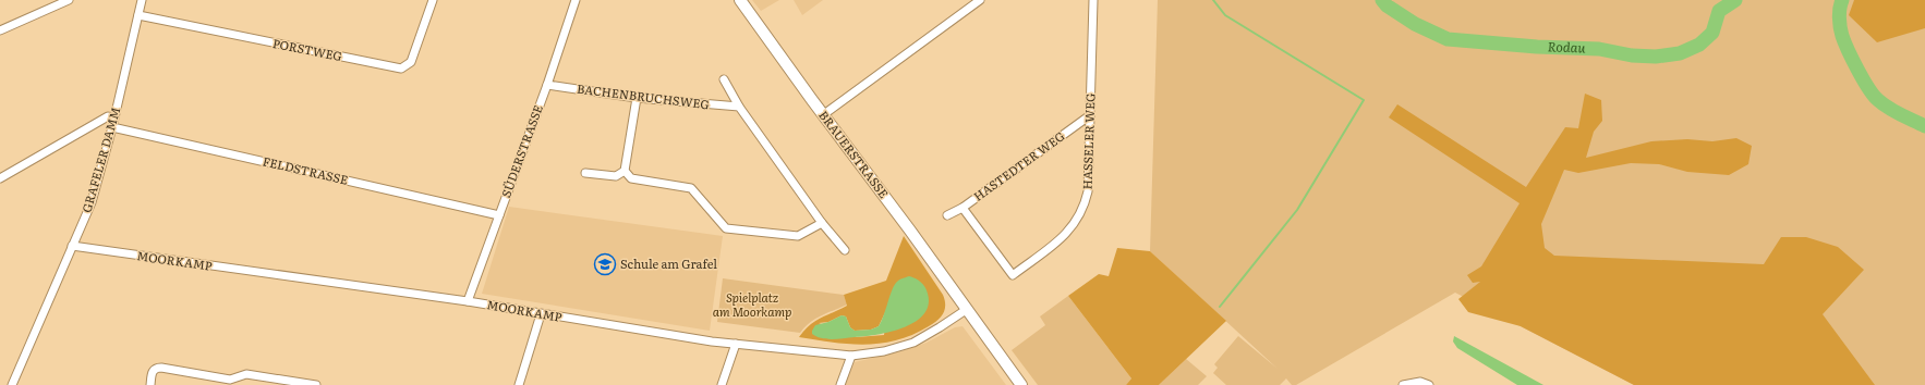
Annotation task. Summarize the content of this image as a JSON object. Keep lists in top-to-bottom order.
{
  "streets": {
    "main road": ["BRAUERSTRASSE"],
    "street": [
      "PORSTWEG",
      "BACHENBRUCHSWEG",
      "HASSELER WEG",
      "SÜDERSTRASSE",
      "GRAFELER DAMM",
      "HASTEDTER WEG",
      "FELDSTRASSE",
      "MOORKAMP"
    ]
  },
  "crossings": [
    ["PORSTWEG", "GRAFELER DAMM"],
    ["BACHENBRUCHSWEG", "SÜDERSTRASSE"],
    ["HASSELER WEG", "HASTEDTER WEG"],
    ["SÜDERSTRASSE", "FELDSTRASSE"],
    ["SÜDERSTRASSE", "MOORKAMP"],
    ["BRAUERSTRASSE", "MOORKAMP"],
    ["GRAFELER DAMM", "FELDSTRASSE"],
    ["GRAFELER DAMM", "MOORKAMP"]
  ],
  "water": ["Rodau"],
  "parks": ["Spielplatz am Moorkamp"],
  "places": {
    "school or university": ["Schule am Grafel"]
  }
}
